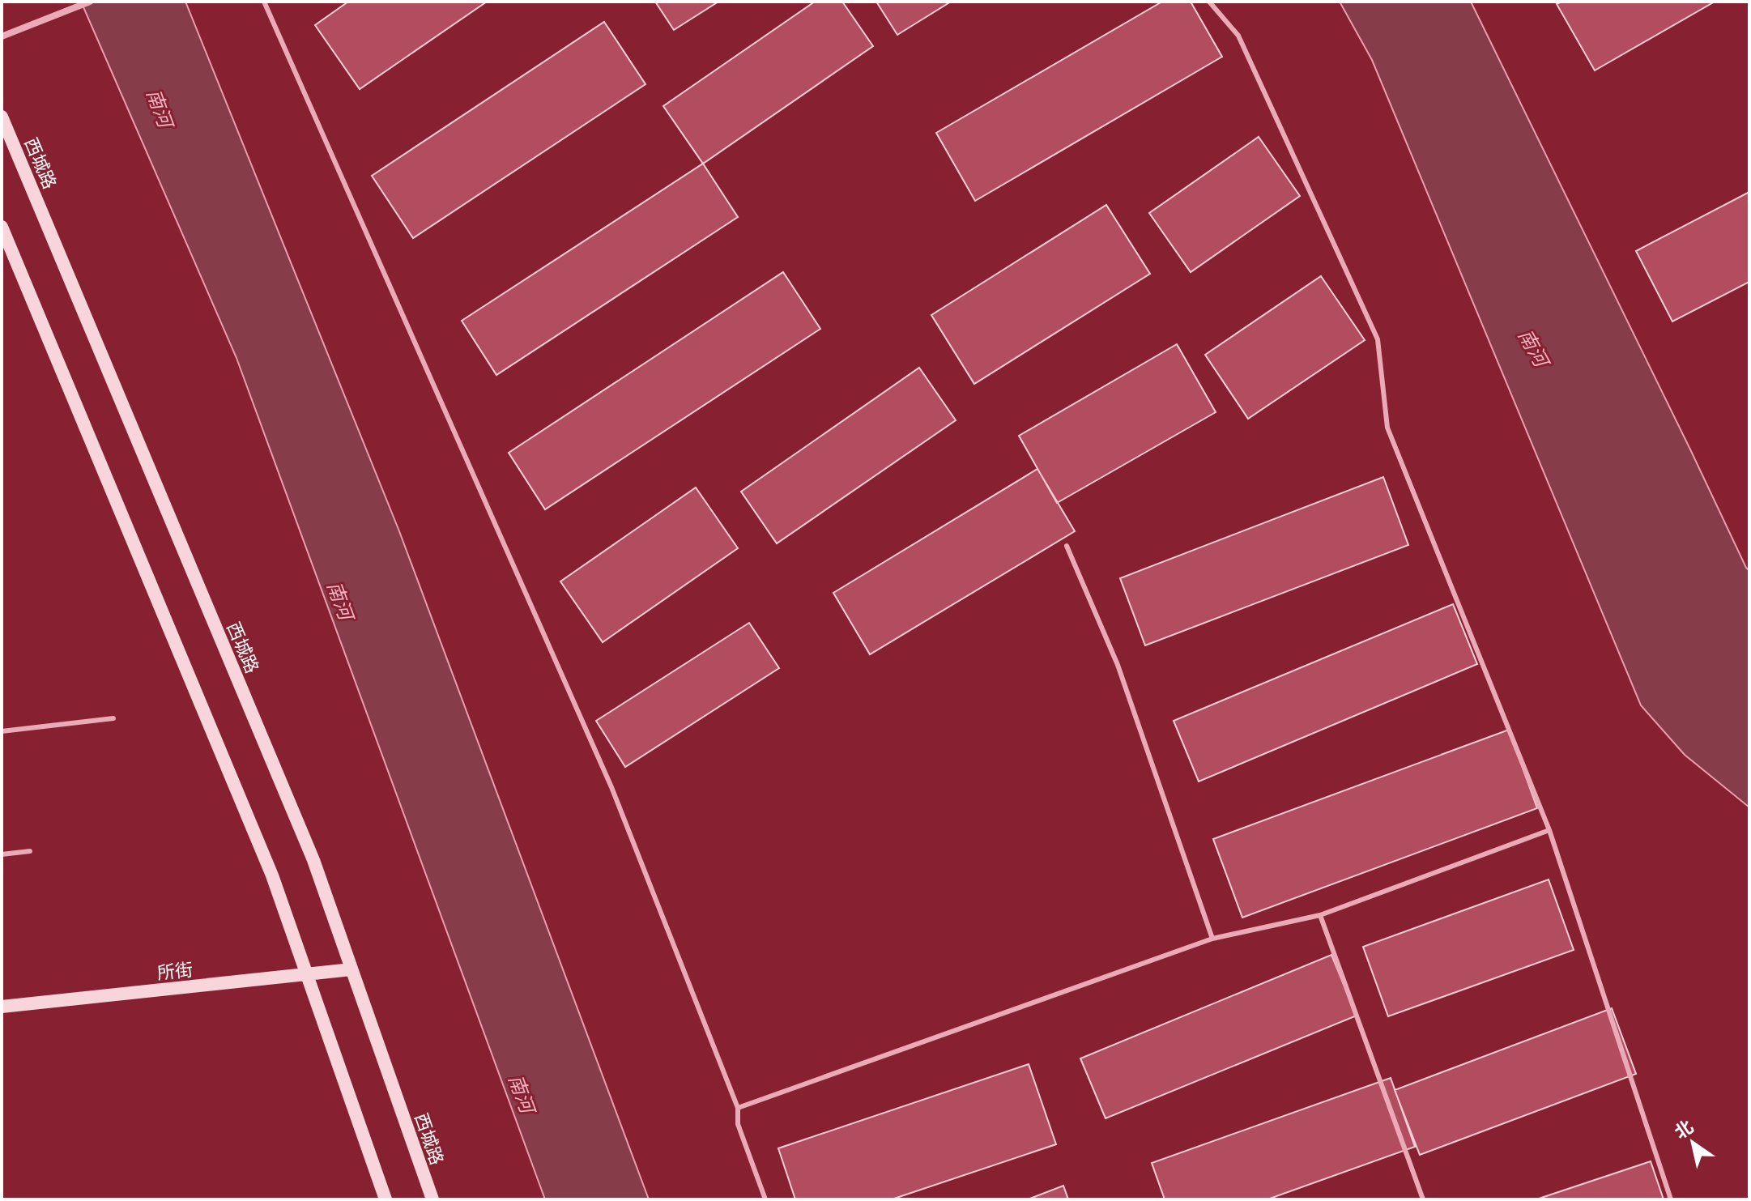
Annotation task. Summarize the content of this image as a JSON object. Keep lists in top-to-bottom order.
{
  "streets": {
    "main road": ["西城路", "所街"]
  },
  "crossings": [
    ["西城路", "所街"]
  ],
  "water": ["南河"],
  "north": "top left"
}
